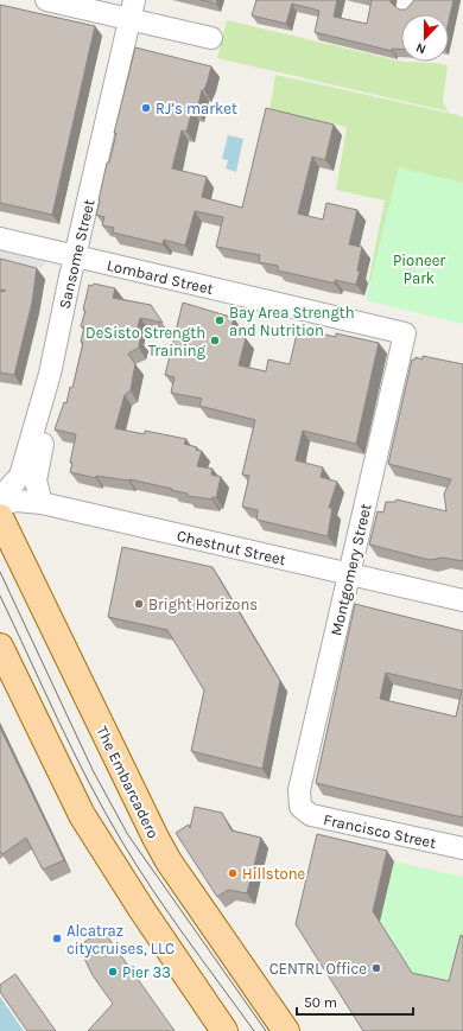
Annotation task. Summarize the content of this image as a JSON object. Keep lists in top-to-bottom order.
{
  "streets": {
    "main road": ["The Embarcadero"],
    "street": [
      "Sansome Street",
      "Lombard Street",
      "Chestnut Street",
      "Montgomery Street",
      "Francisco Street"
    ]
  },
  "crossings": [
    ["Sansome Street", "Lombard Street"],
    ["Lombard Street", "Montgomery Street"],
    ["Chestnut Street", "Montgomery Street"],
    ["Montgomery Street", "Francisco Street"]
  ],
  "parks": ["Pioneer Park"],
  "places": [
    "RJ’s market",
    "Bay Area Strength and Nutrition",
    "DeSisto Strength Training",
    "Bright Horizons",
    "Hillstone",
    "Alcatraz citycruises, LLC",
    "CENTRL Office",
    "Pier 33"
  ],
  "scale_bar": "50 m",
  "north": "bottom"
}
